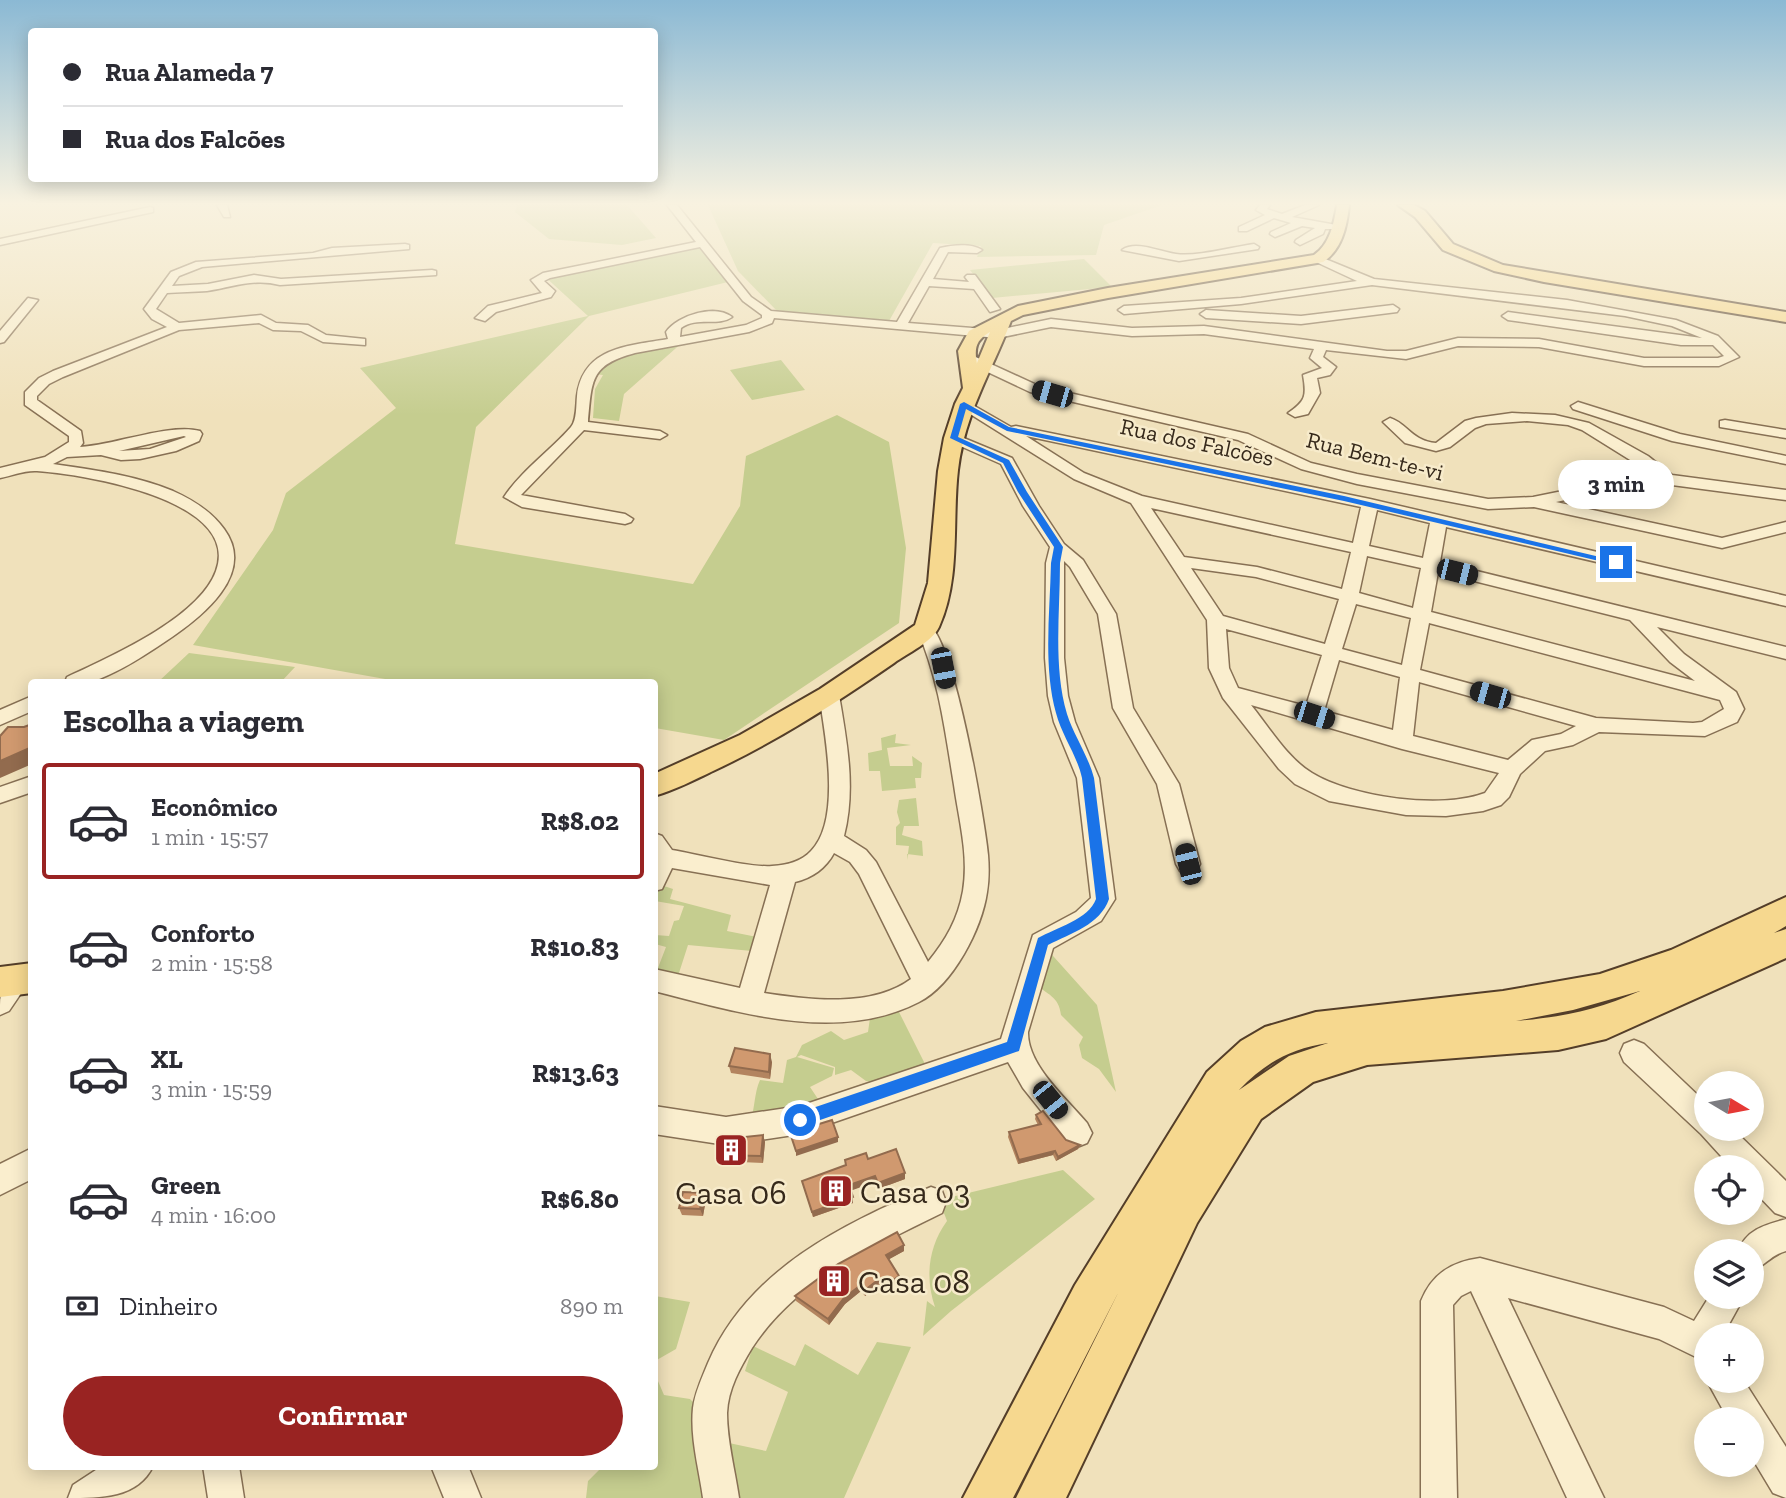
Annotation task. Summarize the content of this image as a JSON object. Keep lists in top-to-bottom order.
{
  "streets": {
    "street": ["Rua dos Falcões", "Rua Bem-te-vi"]
  },
  "places": {
    "building": ["Casa 06", "Casa 03", "Casa 08"]
  },
  "north": "right",
  "page": {
    "banner": ["Rua Alameda 7", "Rua dos Falcões"],
    "bubble": "3 min",
    "heading": "Escolha a viagem",
    "list": [
      {
        "name": "Econômico",
        "note": "1 min · 15:57",
        "value": "R$8.02"
      },
      {
        "name": "Conforto",
        "note": "2 min · 15:58",
        "value": "R$10.83"
      },
      {
        "name": "XL",
        "note": "3 min · 15:59",
        "value": "R$13.63"
      },
      {
        "name": "Green",
        "note": "4 min · 16:00",
        "value": "R$6.80"
      }
    ],
    "map_buttons": ["+", "−"],
    "pay": ["Dinheiro", "890 m"],
    "buttons": "Confirmar"
  }
}
